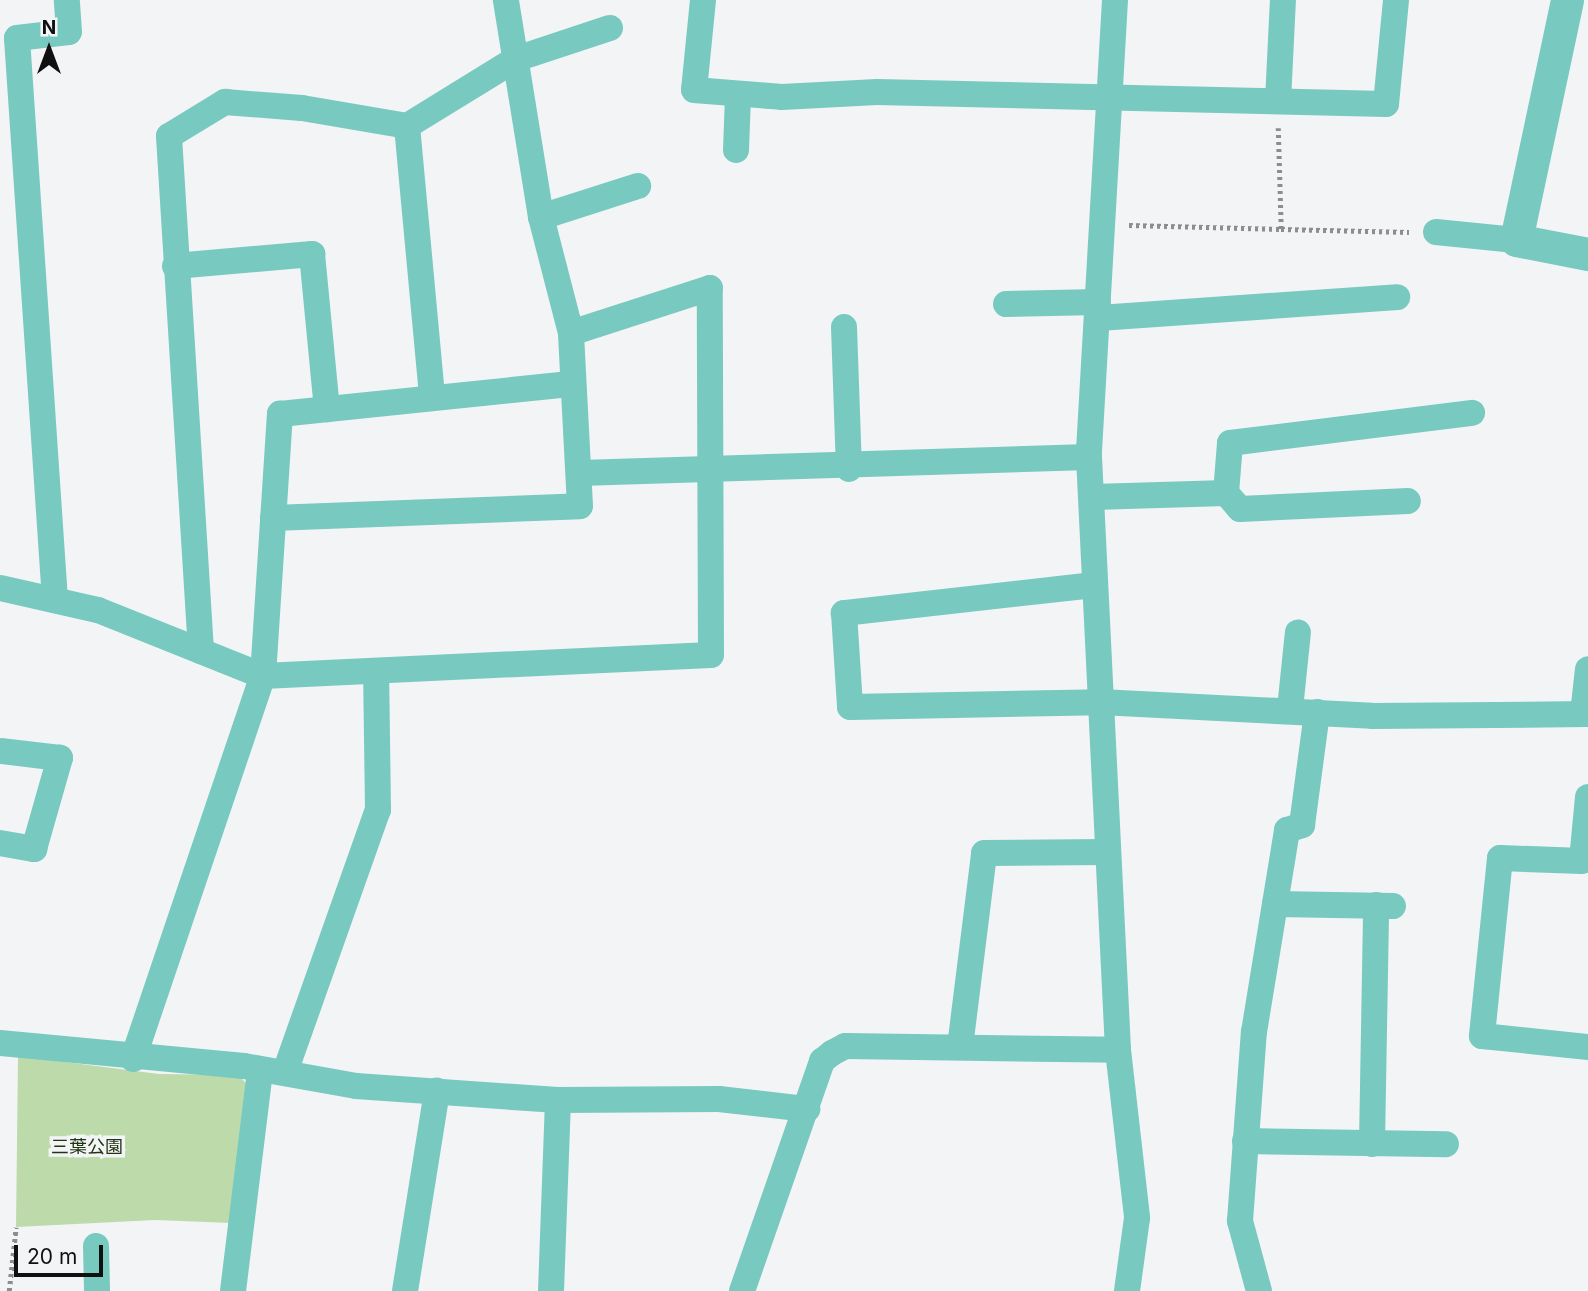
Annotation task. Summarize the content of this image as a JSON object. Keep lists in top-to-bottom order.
{
  "parks": ["三葉公園"],
  "scale_bar": "20 m",
  "north": "top"
}
